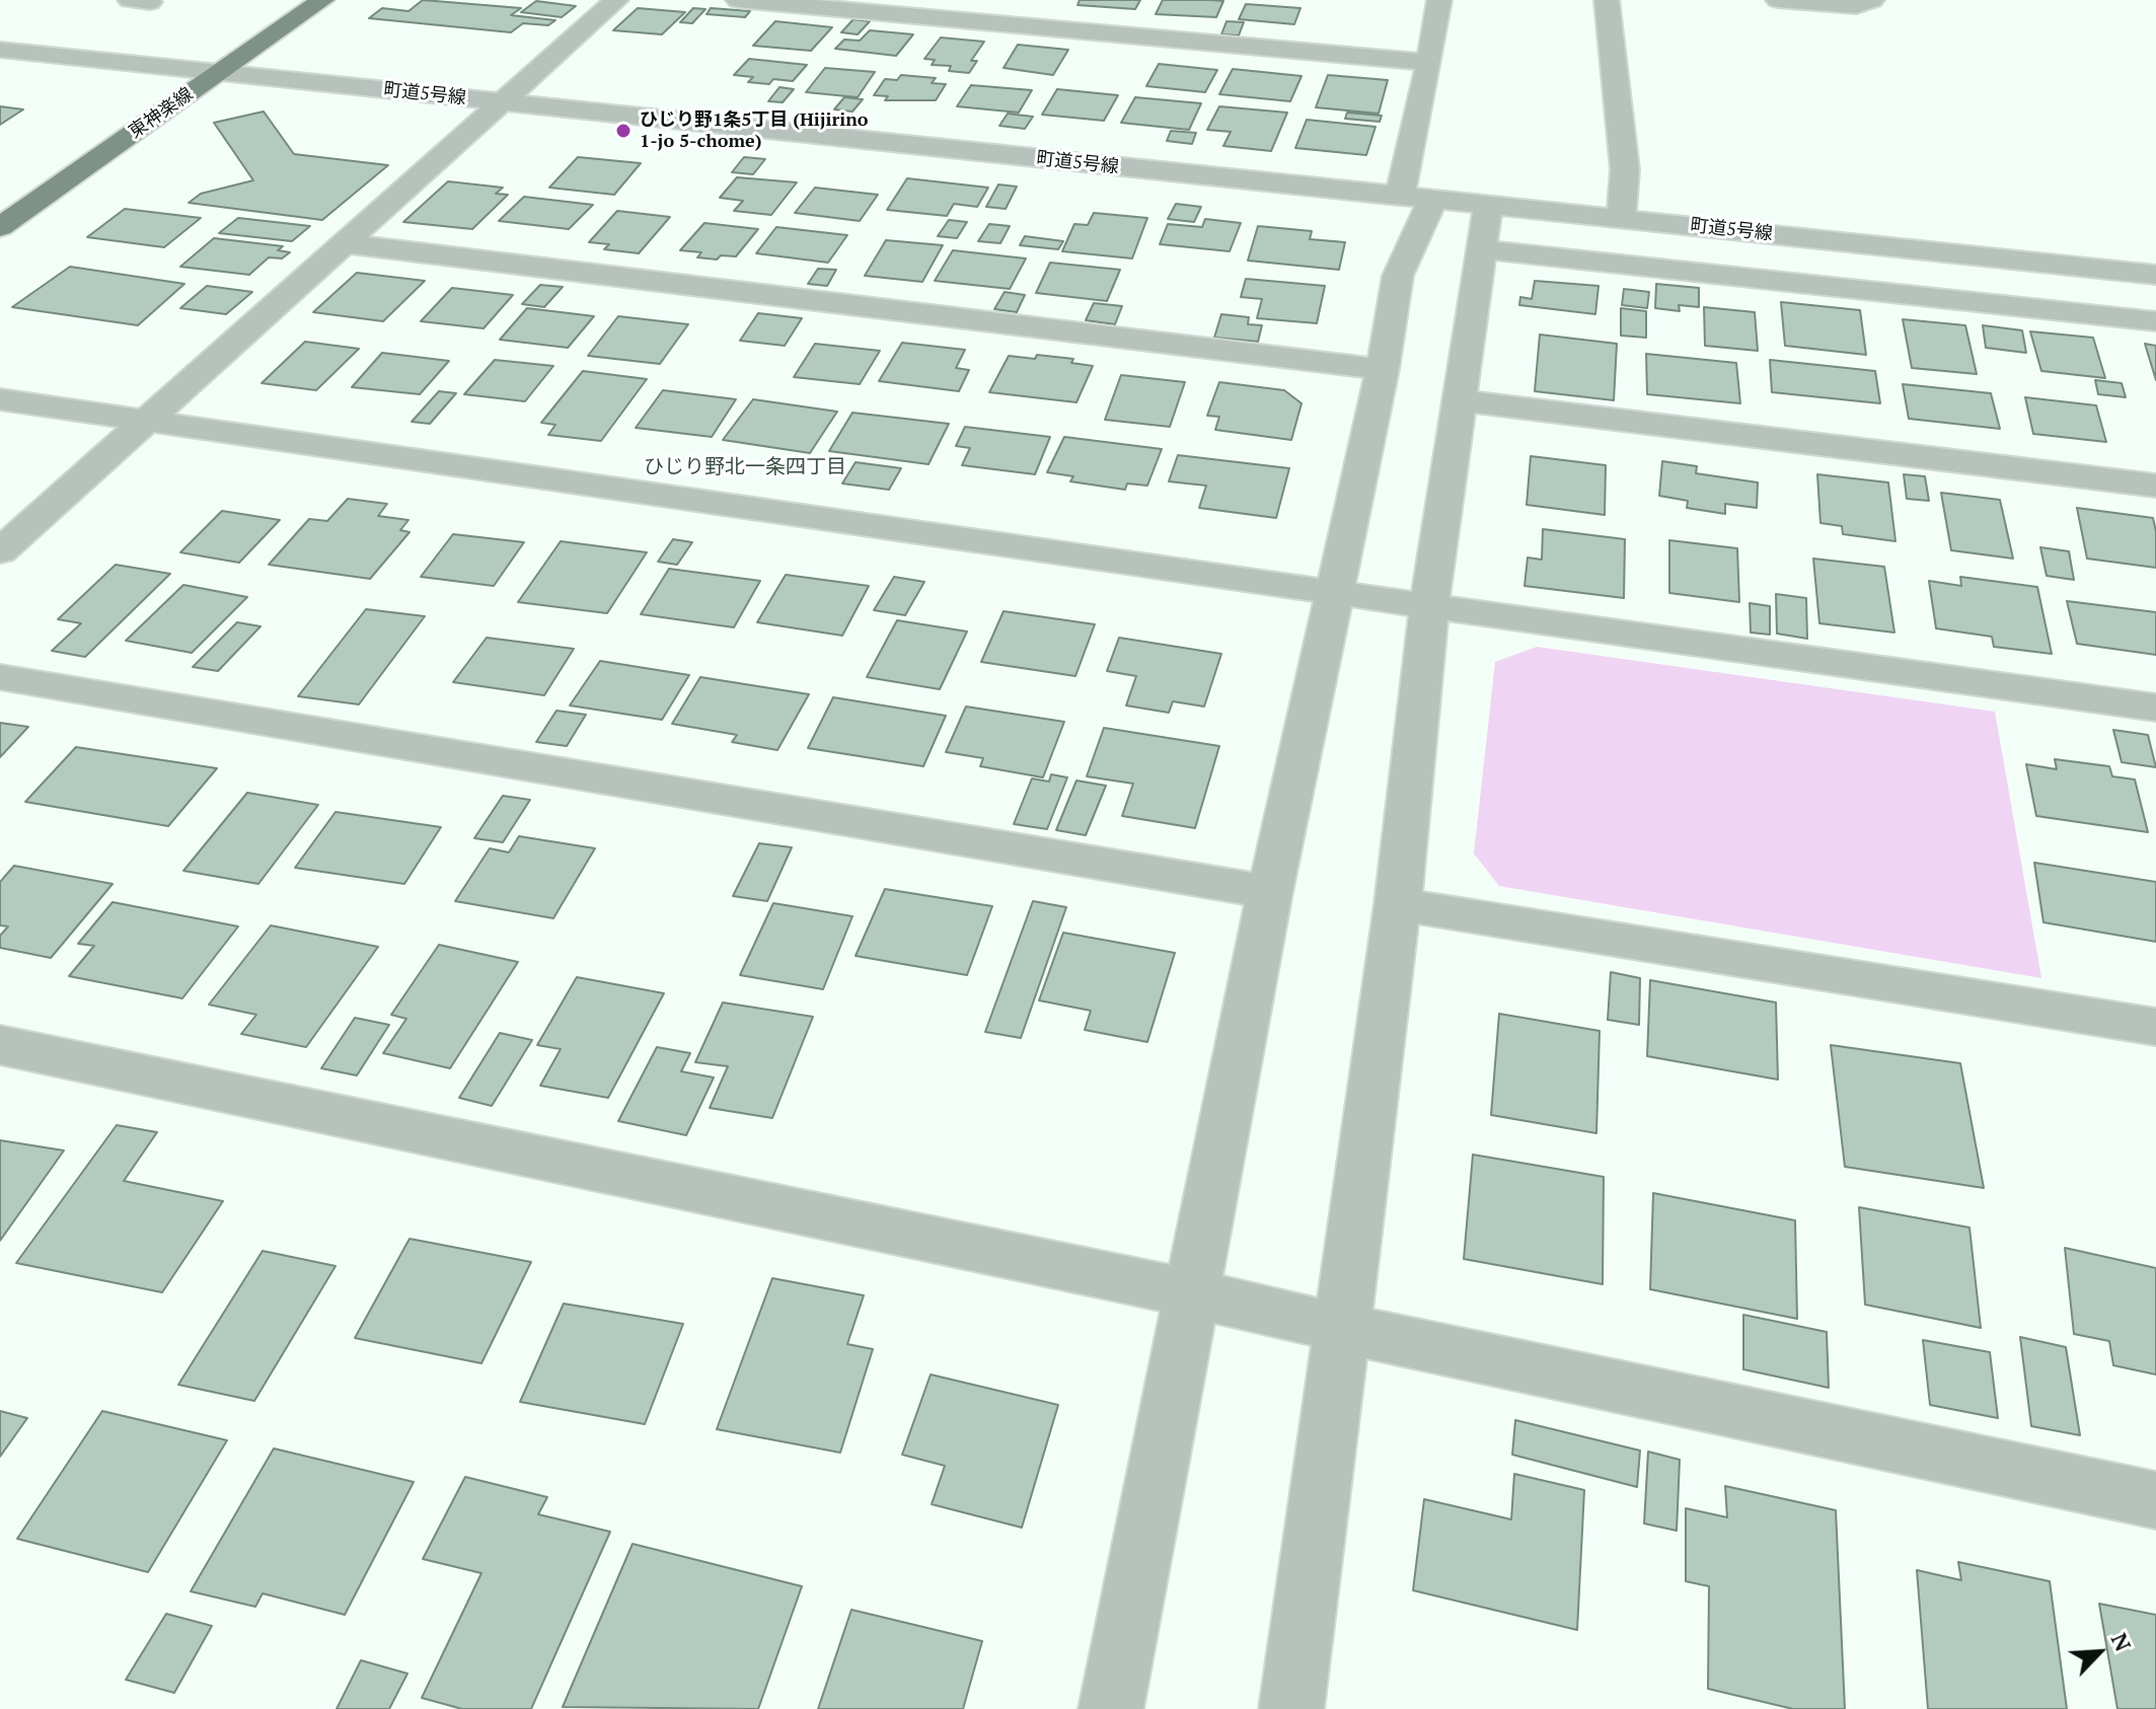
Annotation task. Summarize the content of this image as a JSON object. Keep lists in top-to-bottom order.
{
  "streets": {
    "main road": ["東神楽線"],
    "street": ["町道5号線"]
  },
  "crossings": [
    ["町道5号線", "東神楽線"]
  ],
  "districts": ["ひじり野北一条四丁目"],
  "places": ["ひじり野1条5丁目 (Hijirino 1-jo 5-chome)"],
  "north": "top right"
}
